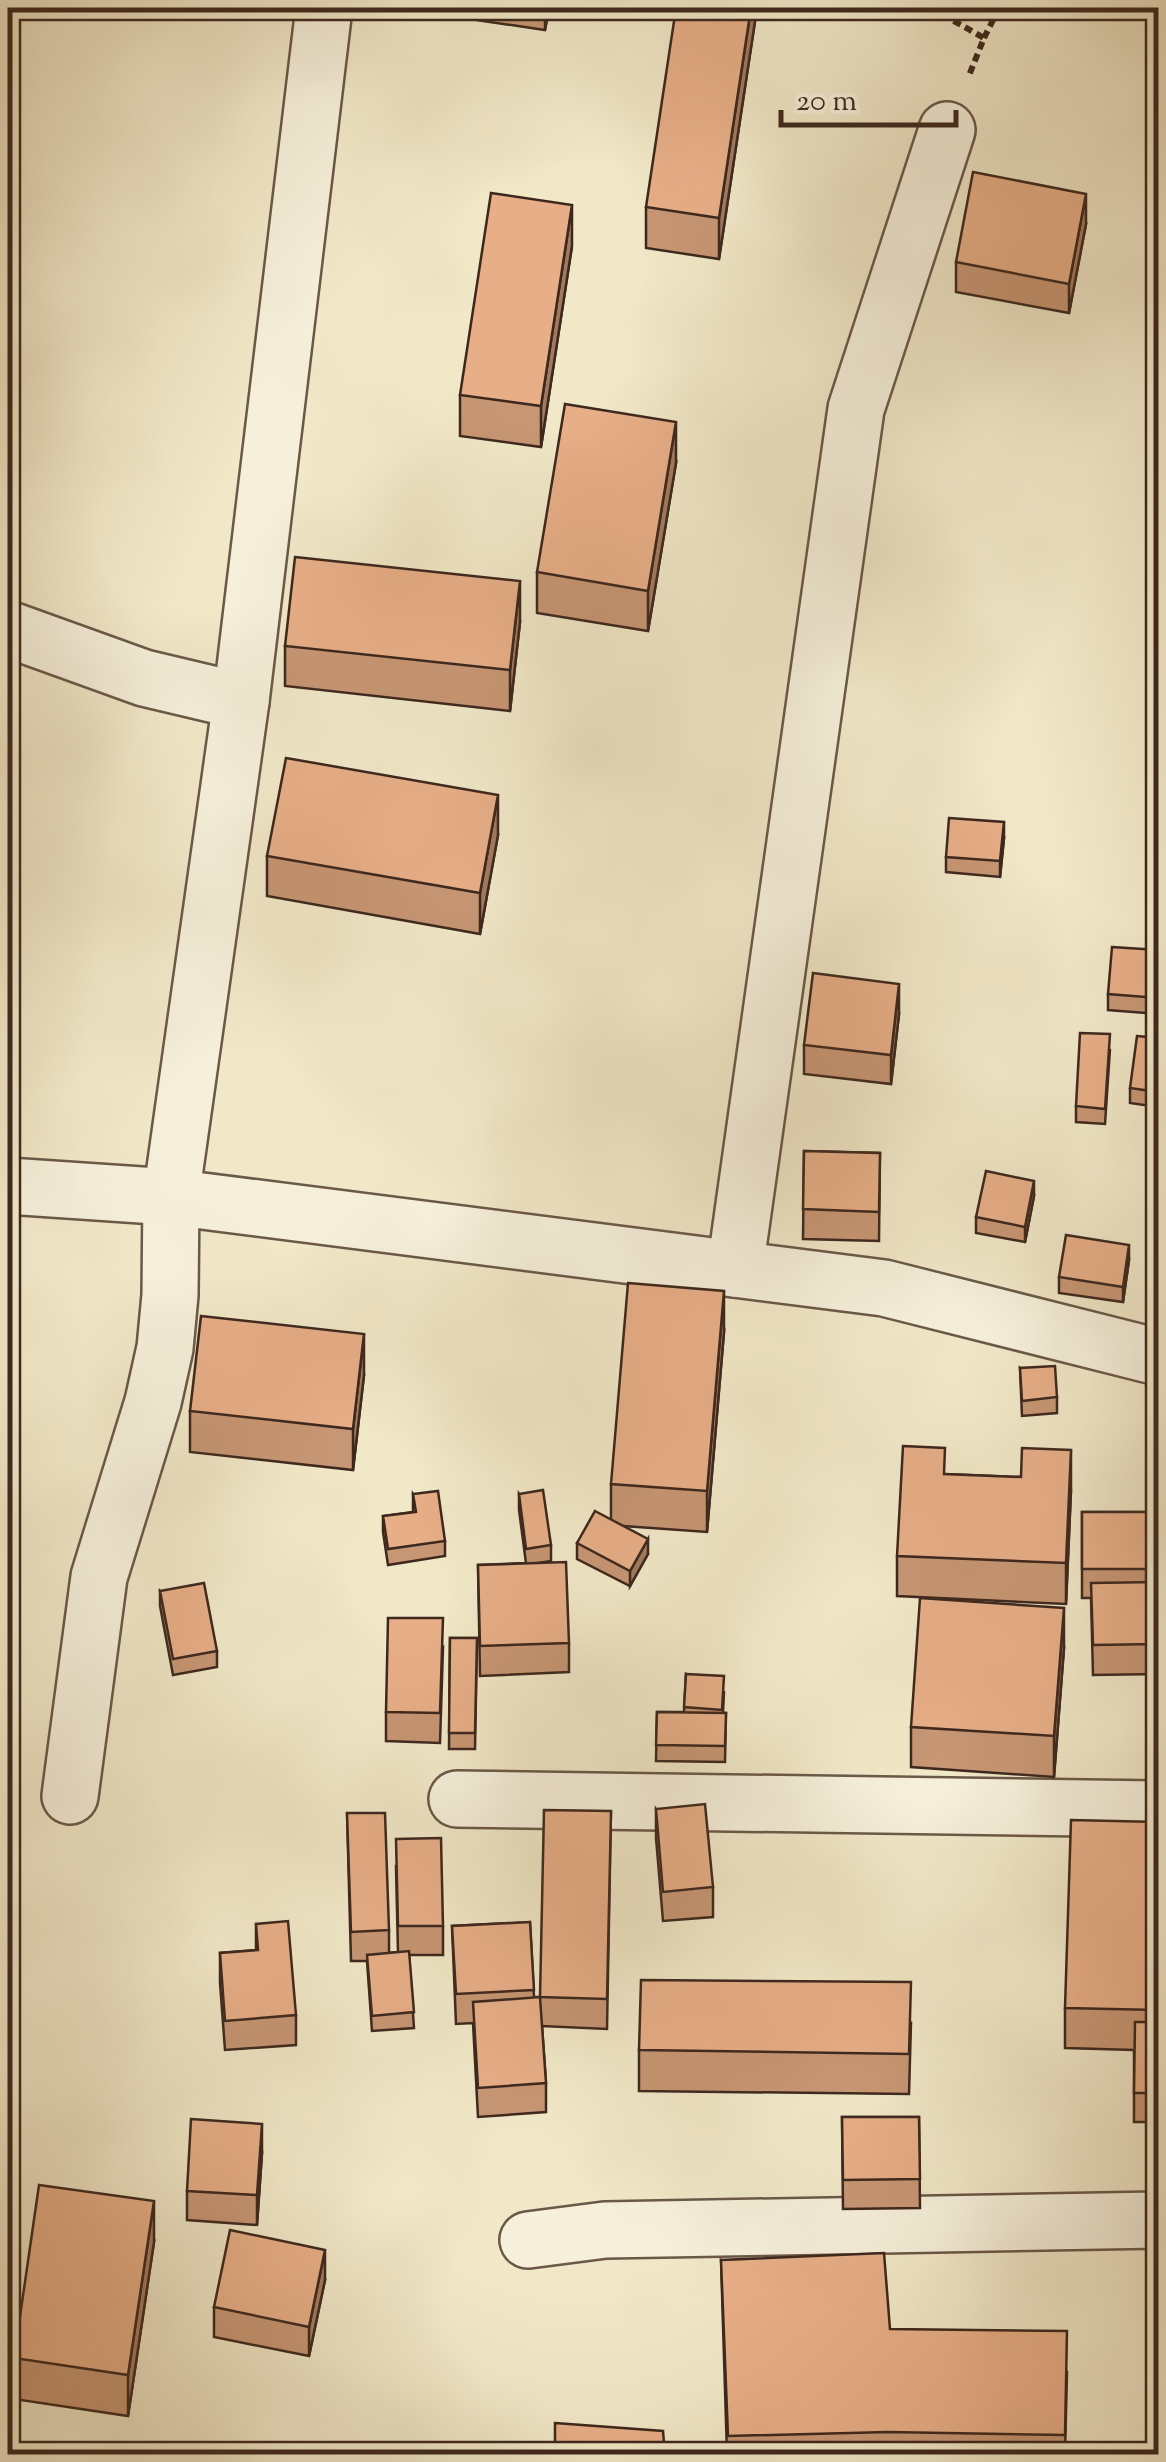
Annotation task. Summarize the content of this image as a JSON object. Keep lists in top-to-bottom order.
{
  "scale_bar": "20 m"
}
